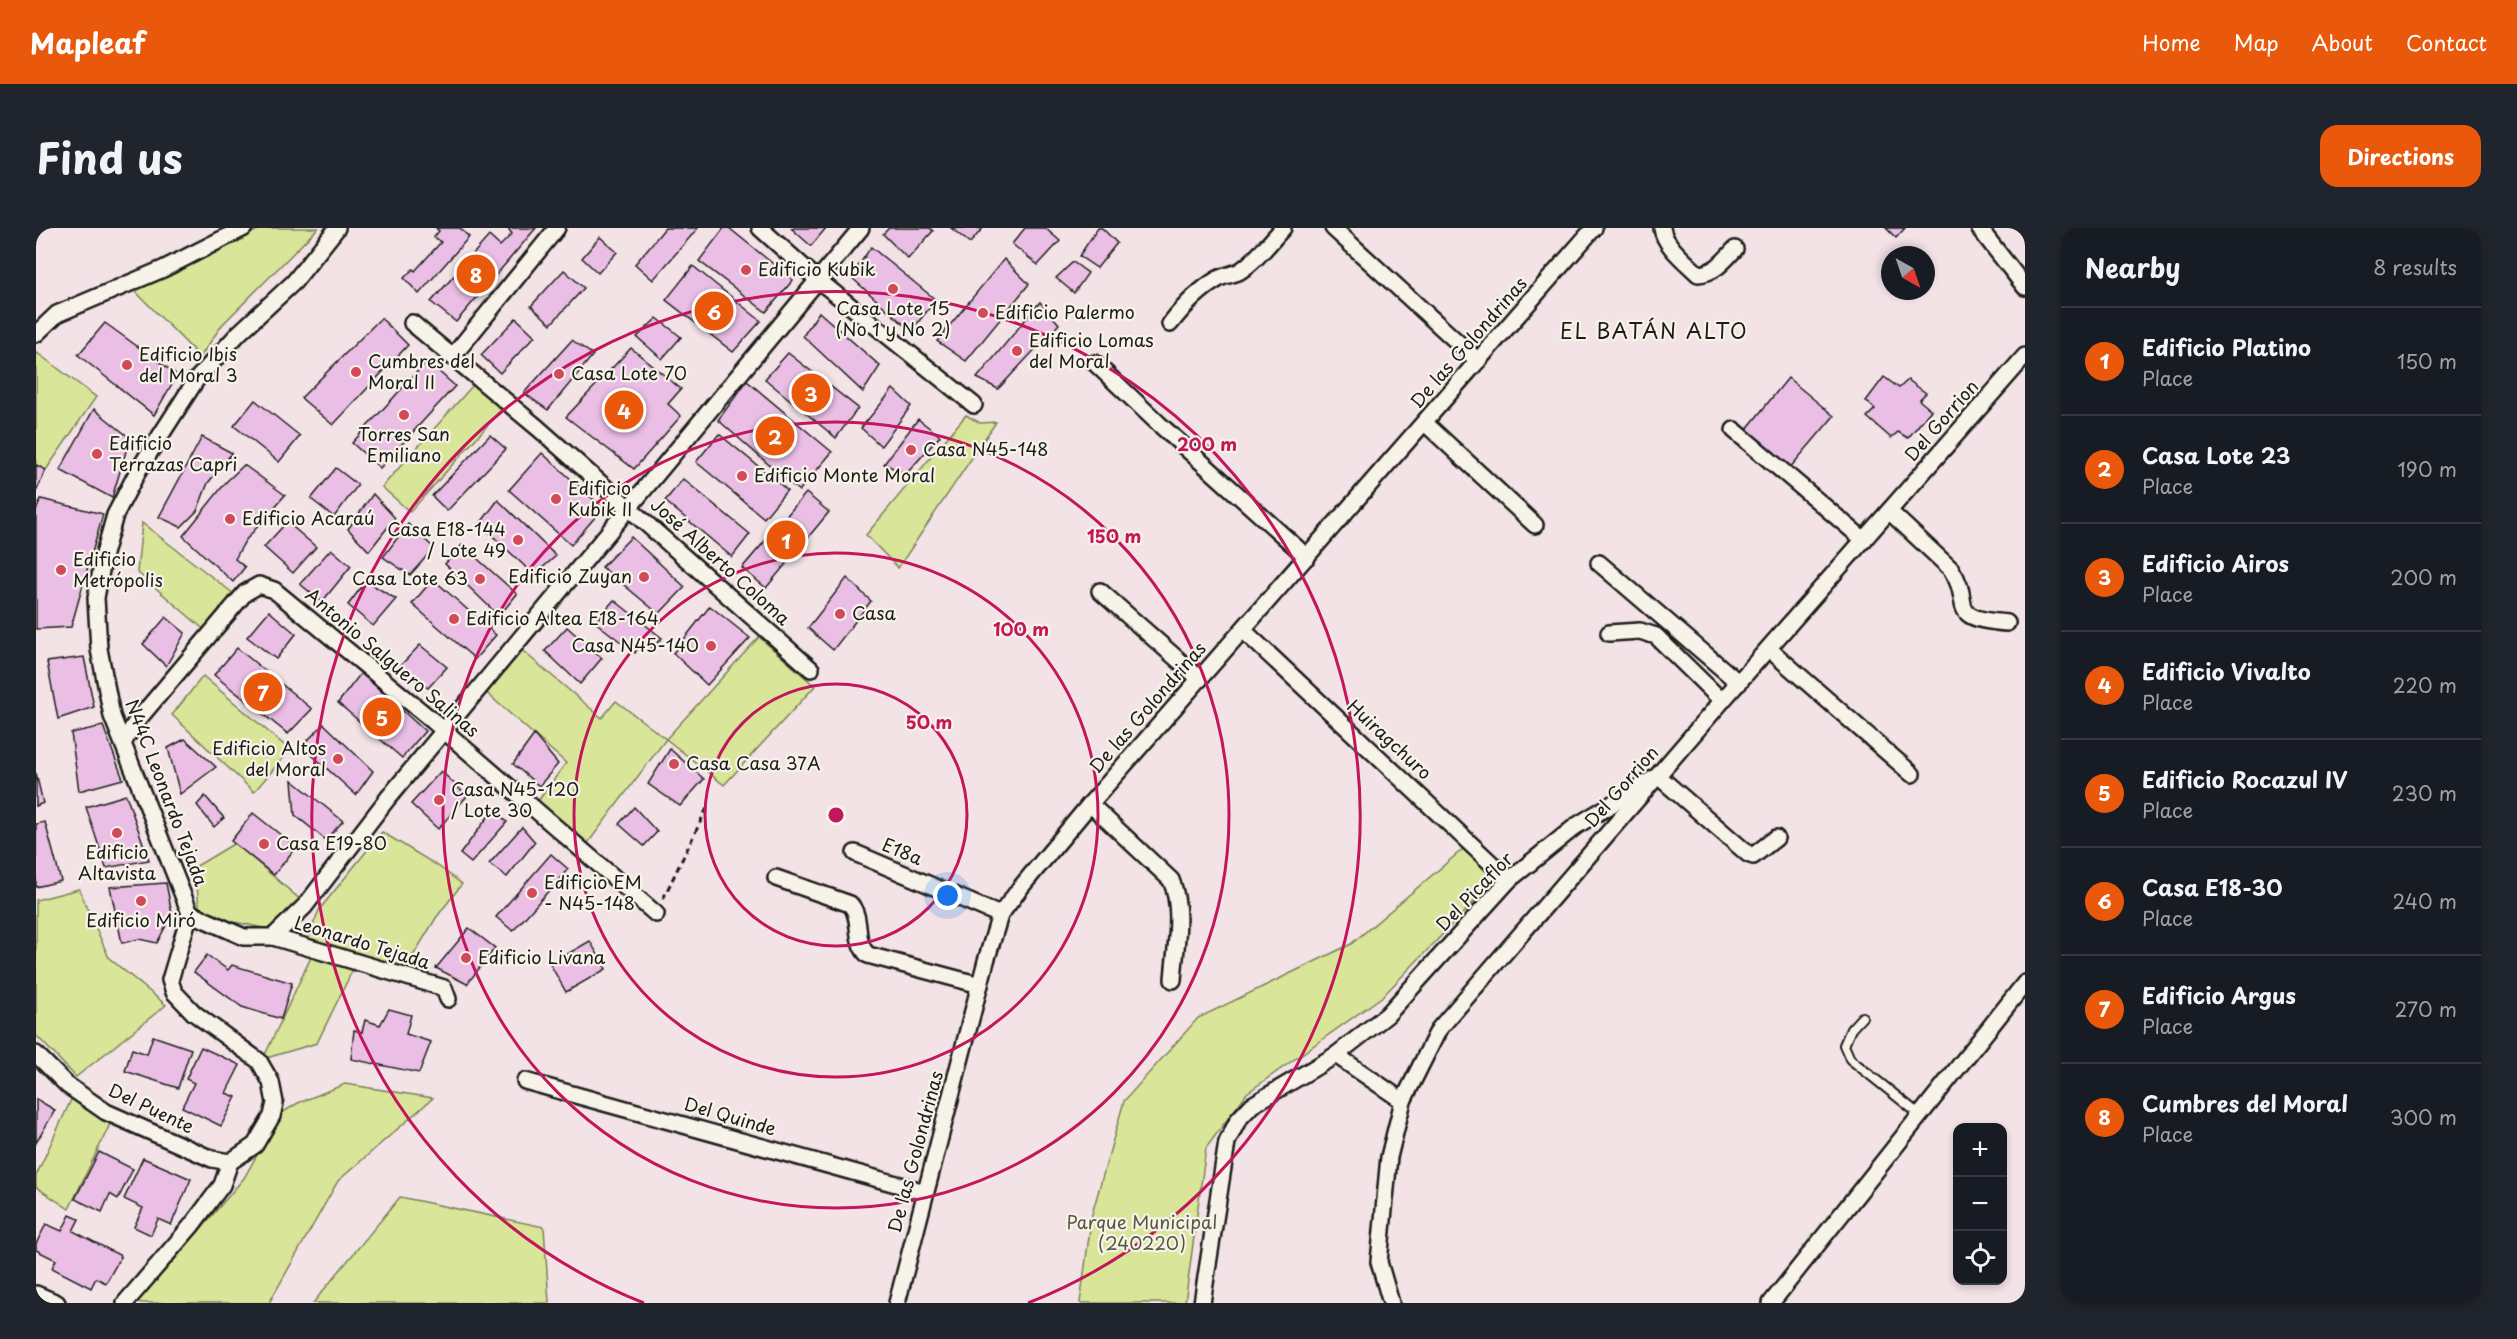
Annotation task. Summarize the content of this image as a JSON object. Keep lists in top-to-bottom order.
{
  "streets": {
    "street": [
      "De las Golondrinas",
      "Del Gorrion",
      "José Alberto Coloma",
      "Antonio Salguero Salinas",
      "Huiragchuro",
      "N44C Leonardo Tejada",
      "E18a",
      "Del Picaflor",
      "Leonardo Tejada",
      "Del Puente",
      "Del Quinde"
    ]
  },
  "crossings": [
    ["De las Golondrinas", "Huiragchuro"],
    ["De las Golondrinas", "E18a"],
    ["De las Golondrinas", "Del Quinde"],
    ["Del Gorrion", "Del Picaflor"],
    ["Antonio Salguero Salinas", "N44C Leonardo Tejada"],
    ["Huiragchuro", "Del Picaflor"],
    ["N44C Leonardo Tejada", "Leonardo Tejada"]
  ],
  "districts": ["EL BATÁN ALTO"],
  "parks": ["Parque Municipal (240220)"],
  "places": [
    "Edificio Kubik",
    "Casa Lote 15 (No 1 y No 2)",
    "Edificio Palermo",
    "Edificio Lomas del Moral",
    "Edificio Ibis del Moral 3",
    "Cumbres del Moral II",
    "Casa Lote 70",
    "Torres San Emiliano",
    "Casa N45-148",
    "Edificio Terrazas Capri",
    "Edificio Monte Moral",
    "Edificio Kubik II",
    "Edificio Acaraú",
    "Casa E18-144 / Lote 49",
    "Edificio Metrópolis",
    "Edificio Zuyan",
    "Casa Lote 63",
    "Casa",
    "Edificio Altea E18-164",
    "Casa N45-140",
    "Edificio Altos del Moral",
    "Casa Casa 37A",
    "Casa N45-120 / Lote 30",
    "Edificio Altavista",
    "Casa E19-80",
    "Edificio EM - N45-148",
    "Edificio Miró",
    "Edificio Livana"
  ],
  "north": "bottom right",
  "page": {
    "header": "Mapleaf",
    "nav": [
      "Home",
      "Map",
      "About",
      "Contact"
    ],
    "title": "Find us",
    "buttons": "Directions",
    "heading": ["Nearby", "8 results"],
    "pins": [
      "8",
      "6",
      "3",
      "4",
      "2",
      "1",
      "7",
      "5"
    ],
    "list": [
      {
        "mark": "1",
        "name": "Edificio Platino",
        "note": "Place",
        "value": "150 m"
      },
      {
        "mark": "2",
        "name": "Casa Lote 23",
        "note": "Place",
        "value": "190 m"
      },
      {
        "mark": "3",
        "name": "Edificio Airos",
        "note": "Place",
        "value": "200 m"
      },
      {
        "mark": "4",
        "name": "Edificio Vivalto",
        "note": "Place",
        "value": "220 m"
      },
      {
        "mark": "5",
        "name": "Edificio Rocazul IV",
        "note": "Place",
        "value": "230 m"
      },
      {
        "mark": "6",
        "name": "Casa E18-30",
        "note": "Place",
        "value": "240 m"
      },
      {
        "mark": "7",
        "name": "Edificio Argus",
        "note": "Place",
        "value": "270 m"
      },
      {
        "mark": "8",
        "name": "Cumbres del Moral",
        "note": "Place",
        "value": "300 m"
      }
    ],
    "map_buttons": ["+", "−"]
  },
  "rings": [
    "200 m",
    "150 m",
    "100 m",
    "50 m"
  ]
}
